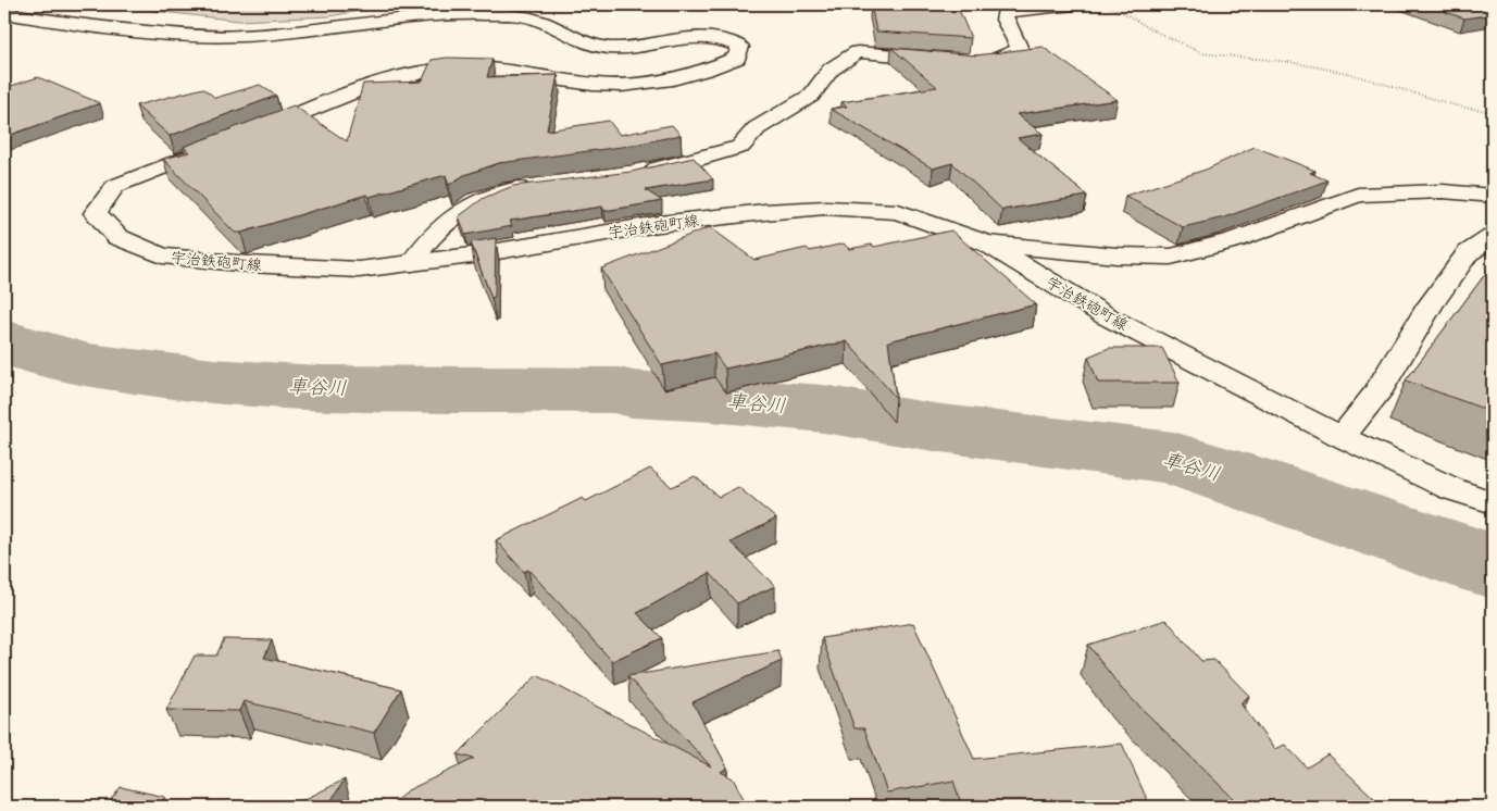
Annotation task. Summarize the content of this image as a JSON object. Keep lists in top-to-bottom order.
{
  "streets": {
    "main road": ["宇治鉄砲町線"]
  },
  "water": ["車谷川"]
}
